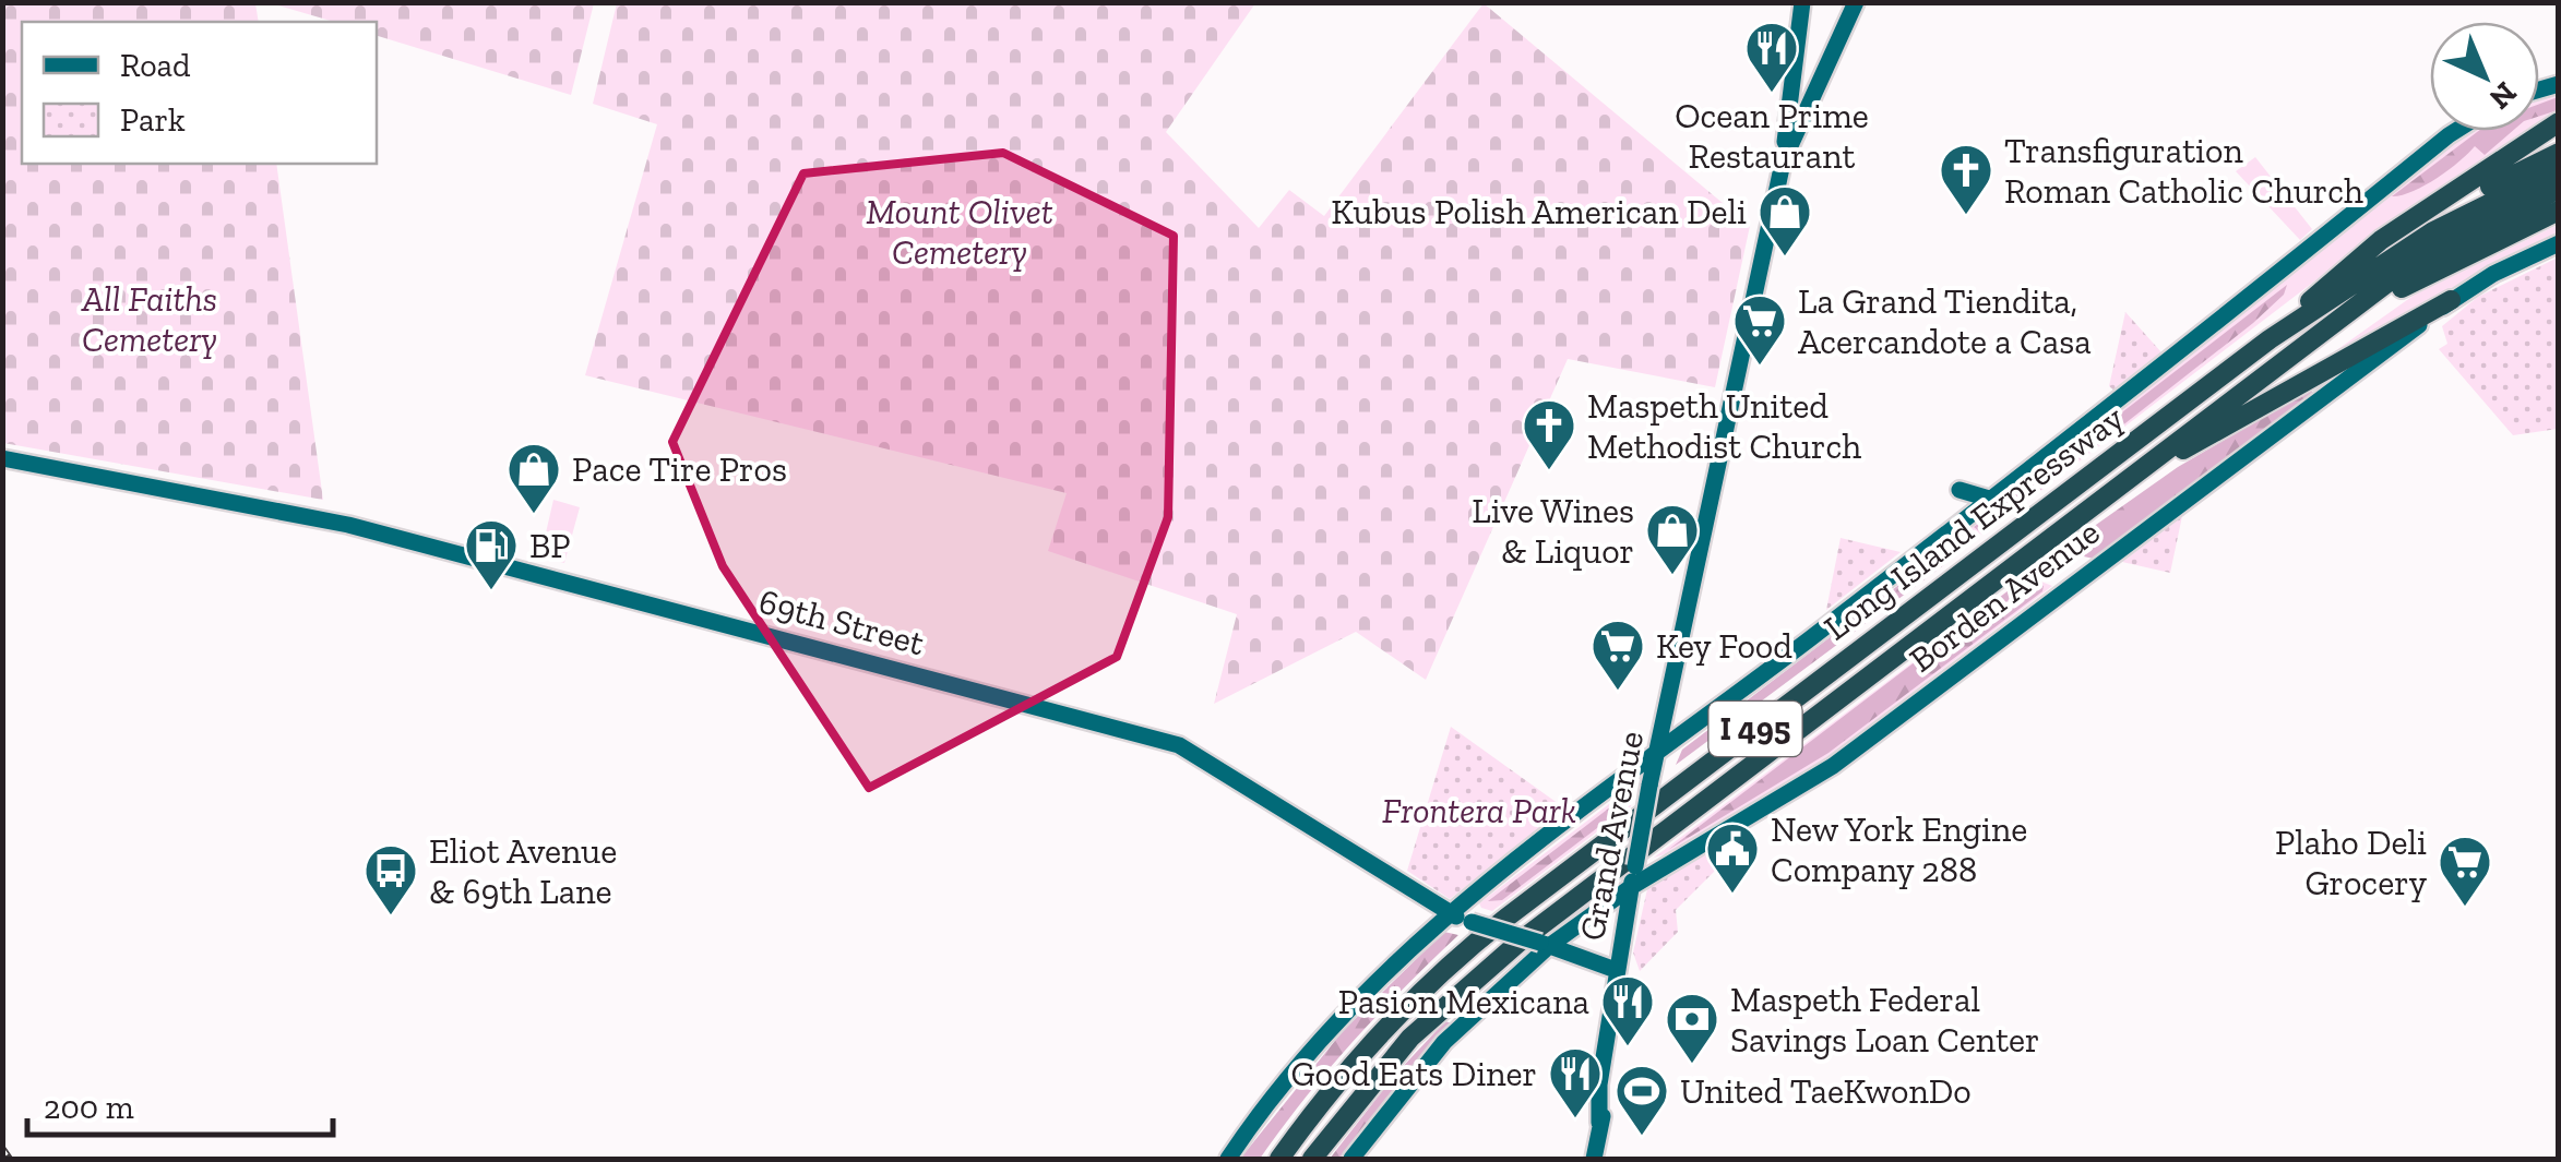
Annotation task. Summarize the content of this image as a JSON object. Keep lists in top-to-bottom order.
{
  "streets": {
    "highway": ["Long Island Expressway", "I 495"],
    "main road": ["Borden Avenue", "69th Street", "Grand Avenue"]
  },
  "crossings": [
    ["Borden Avenue", "69th Street"],
    ["Borden Avenue", "Grand Avenue"],
    ["69th Street", "Grand Avenue"]
  ],
  "parks": ["Mount Olivet Cemetery", "All Faiths Cemetery", "Frontera Park"],
  "places": {
    "restaurant": ["Ocean Prime Restaurant", "Pasion Mexicana", "Good Eats Diner"],
    "church": ["Transfiguration Roman Catholic Church", "Maspeth United Methodist Church"],
    "shop": ["Kubus Polish American Deli", "Pace Tire Pros", "Live Wines & Liquor"],
    "supermarket": ["La Grand Tiendita, Acercandote a Casa", "Key Food", "Plaho Deli Grocery"],
    "fuel station": ["BP"],
    "public building": ["New York Engine Company 288"],
    "bus stop": ["Eliot Avenue & 69th Lane"],
    "bank": ["Maspeth Federal Savings Loan Center"],
    "sports": ["United TaeKwonDo"]
  },
  "legend": ["Road", "Park"],
  "scale_bar": "200 m",
  "north": "bottom right"
}
